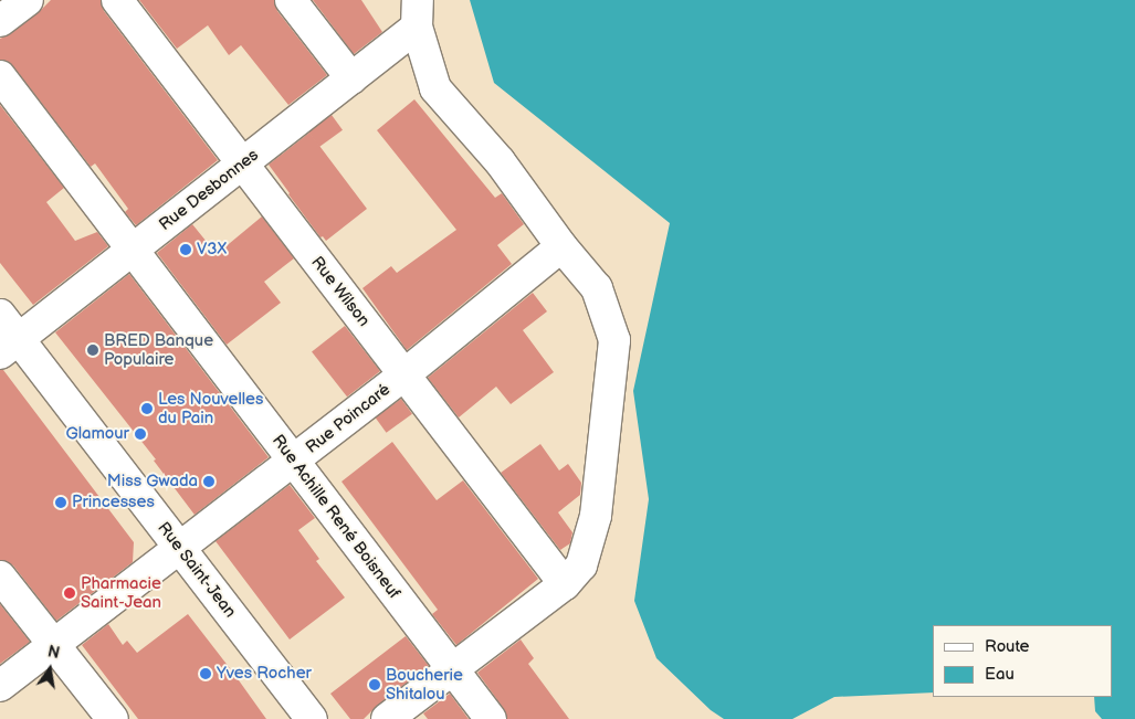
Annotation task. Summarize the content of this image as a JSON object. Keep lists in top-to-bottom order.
{
  "streets": {
    "street": [
      "Rue Desbonnes",
      "Rue Wilson",
      "Rue Poincaré",
      "Rue Achille René Boisneuf",
      "Rue Saint-Jean"
    ]
  },
  "crossings": [
    ["Rue Desbonnes", "Rue Wilson"],
    ["Rue Desbonnes", "Rue Achille René Boisneuf"],
    ["Rue Desbonnes", "Rue Saint-Jean"],
    ["Rue Wilson", "Rue Poincaré"],
    ["Rue Poincaré", "Rue Achille René Boisneuf"],
    ["Rue Poincaré", "Rue Saint-Jean"]
  ],
  "places": [
    "V3X",
    "BRED Banque Populaire",
    "Les Nouvelles du Pain",
    "Glamour",
    "Miss Gwada",
    "Princesses",
    "Pharmacie Saint-Jean",
    "Yves Rocher",
    "Boucherie Shitalou"
  ],
  "legend": ["Route", "Eau"],
  "north": "top"
}
